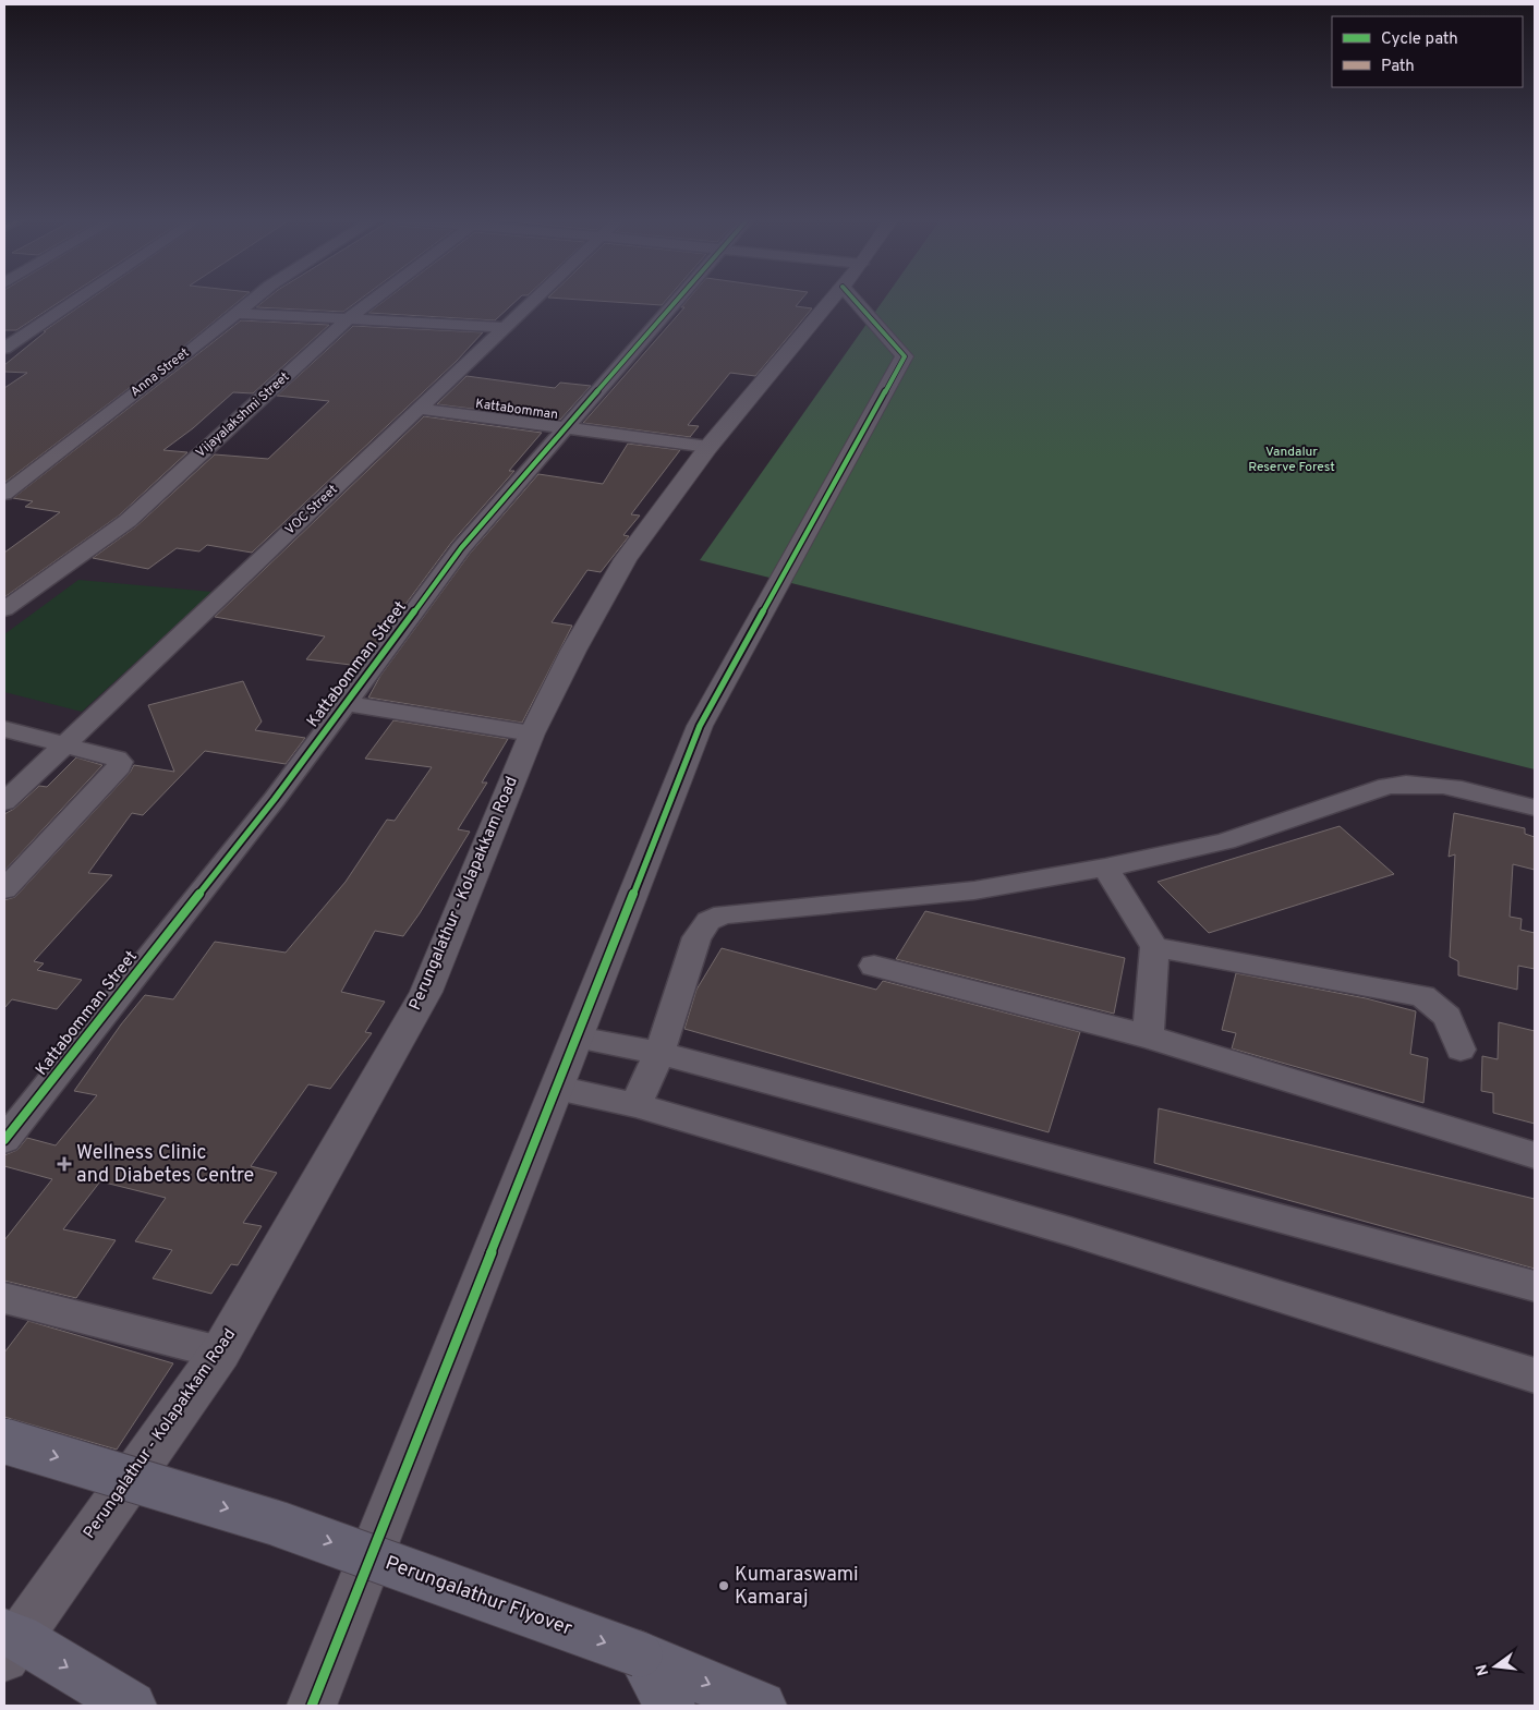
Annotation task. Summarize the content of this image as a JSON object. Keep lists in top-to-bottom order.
{
  "streets": {
    "highway": ["Perungalathur Flyover"],
    "main road": ["Perungalathur - Kolapakkam Road"],
    "street": [
      "Anna Street",
      "Kattabomman",
      "Vijayalakshmi Street",
      "VOC Street",
      "Kattabomman Street"
    ]
  },
  "crossings": [
    ["Kattabomman", "VOC Street"],
    ["Kattabomman", "Kattabomman Street"],
    ["Kattabomman", "Perungalathur - Kolapakkam Road"]
  ],
  "one_way": ["Perungalathur Flyover"],
  "parks": ["Vandalur Reserve Forest"],
  "places": {
    "health": ["Wellness Clinic and Diabetes Centre"],
    "other": ["Kumaraswami Kamaraj"]
  },
  "legend": ["Cycle path", "Path"],
  "north": "left"
}
